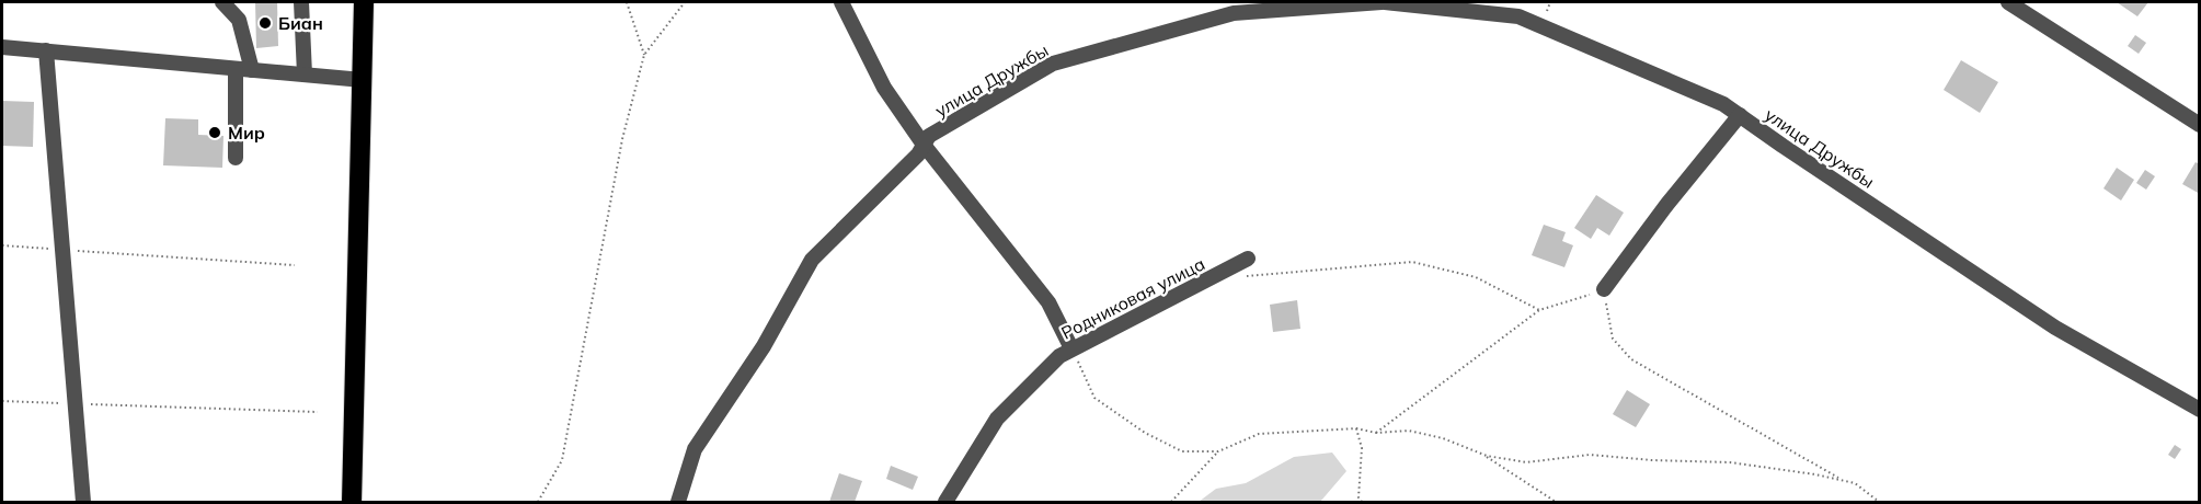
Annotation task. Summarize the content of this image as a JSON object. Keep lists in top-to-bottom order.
{
  "streets": {
    "street": ["улица Дружбы", "Родниковая улица"]
  },
  "places": ["Биан", "Мир"]
}
